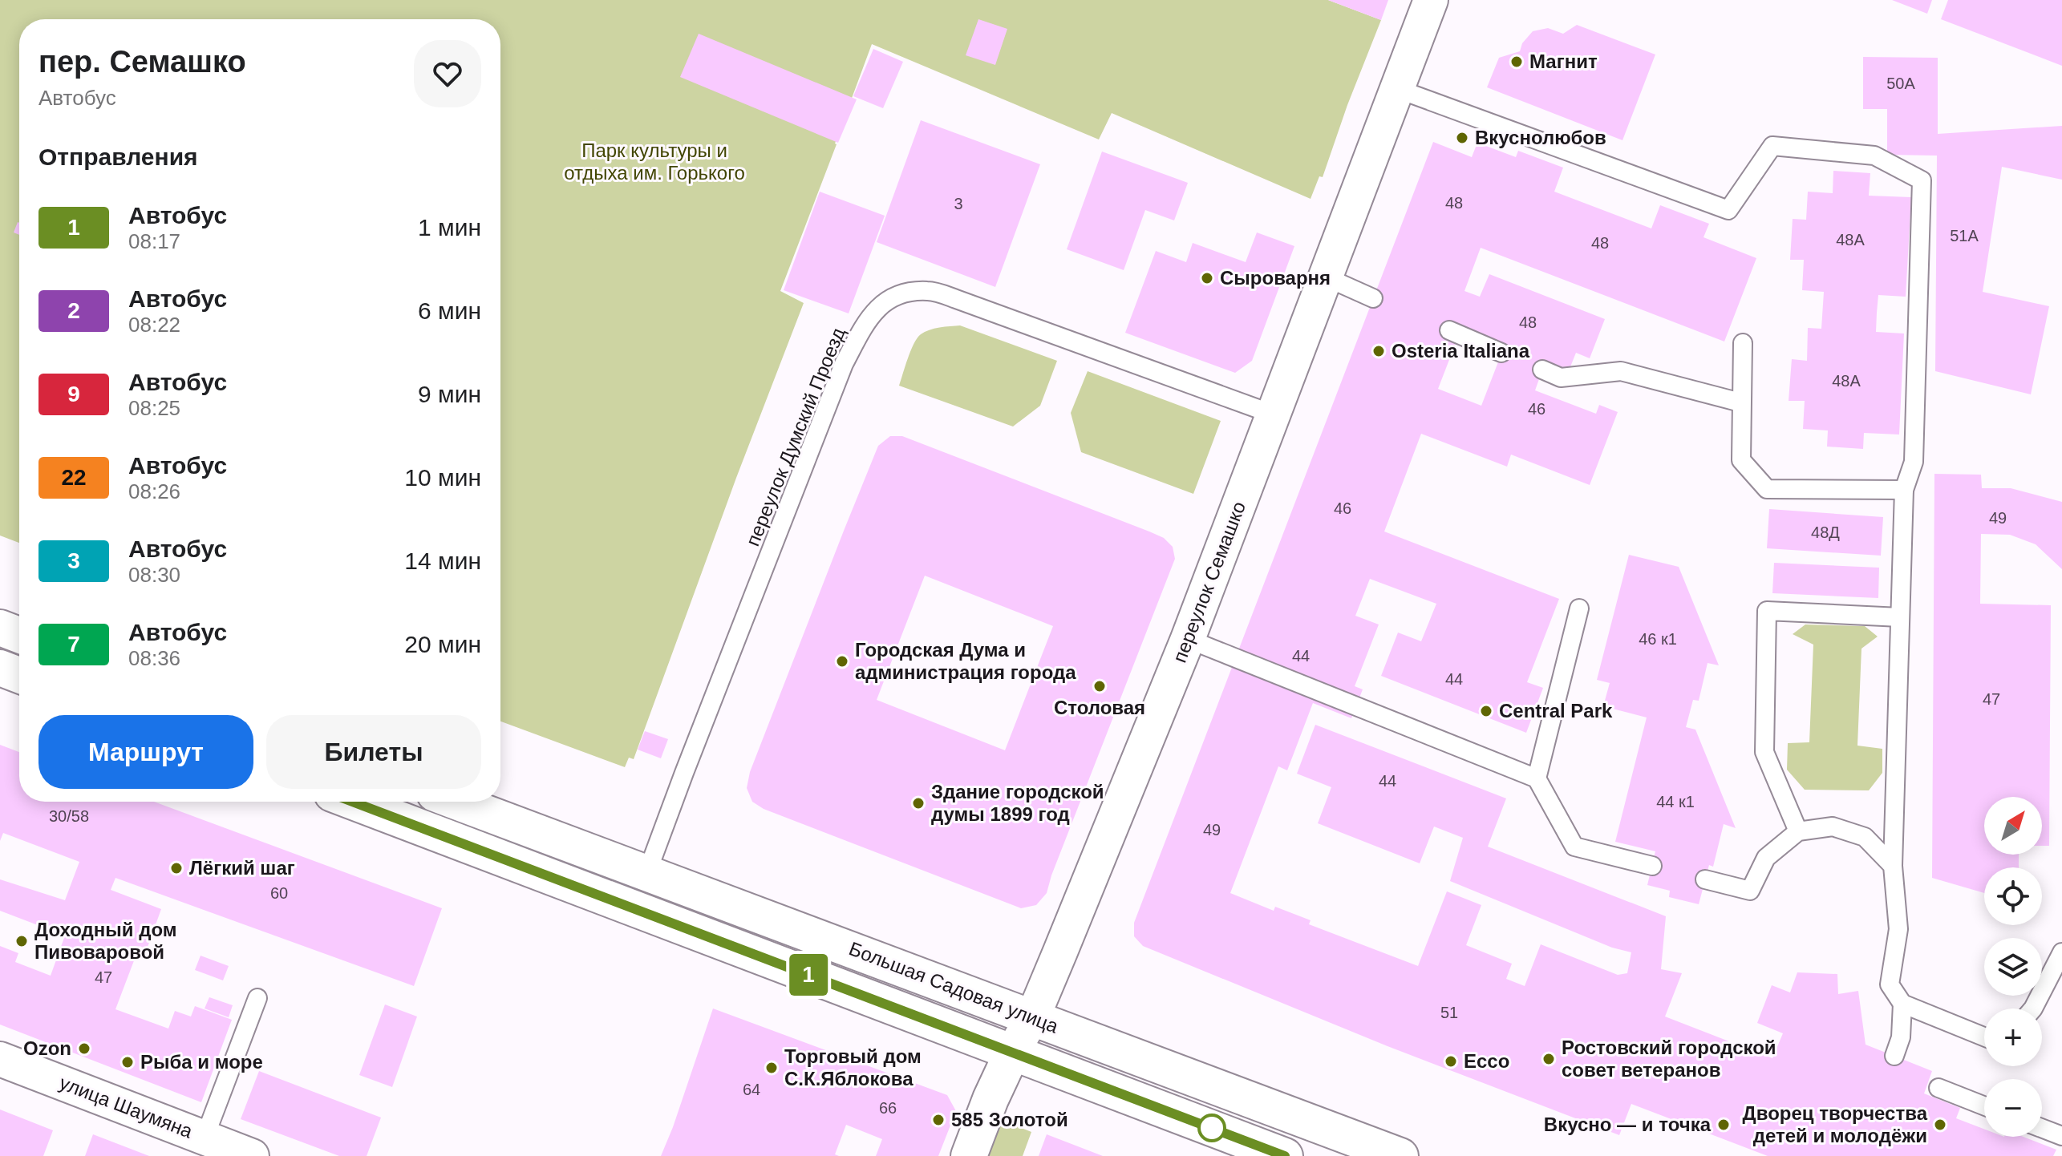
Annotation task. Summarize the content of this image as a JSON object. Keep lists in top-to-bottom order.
{
  "streets": {
    "main road": ["переулок Семашко", "Большая Садовая улица"],
    "street": ["улица Шаумяна"],
    "lane": ["переулок Думский Проезд"]
  },
  "crossings": [
    ["переулок Думский Проезд", "переулок Семашко"],
    ["переулок Думский Проезд", "Большая Садовая улица"],
    ["переулок Семашко", "Большая Садовая улица"]
  ],
  "parks": ["Парк культуры и отдыха им. Горького"],
  "places": [
    "Магнит",
    "Вкуснолюбов",
    "Cыроварня",
    "Osteria Italiana",
    "Городская Дума и администрация города",
    "Столовая",
    "Central Park",
    "Здание городской думы 1899 год",
    "Лёгкий шаг",
    "Доходный дом Пивоваровой",
    "Ozon",
    "Ростовский городской совет ветеранов",
    "Ecco",
    "Рыба и море",
    "Торговый дом С.К.Яблокова",
    "585 Золотой",
    "Вкусно — и точка",
    "Дворец творчества детей и молодёжи"
  ],
  "lines": ["bus line 1"],
  "house_numbers": [
    "50А",
    "48",
    "3",
    "51А",
    "48А",
    "48",
    "48",
    "48А",
    "46",
    "46",
    "49",
    "48Д",
    "46 к1",
    "44",
    "44",
    "47",
    "44",
    "44 к1",
    "30/58",
    "49",
    "60",
    "47",
    "51",
    "64",
    "66"
  ],
  "north": "top right",
  "page": {
    "on_map": "1",
    "heading": [
      ["пер. Семашко", "Автобус"],
      "Отправления"
    ],
    "list": [
      {
        "mark": "1",
        "name": "Автобус",
        "note": "08:17",
        "value": "1 мин"
      },
      {
        "mark": "2",
        "name": "Автобус",
        "note": "08:22",
        "value": "6 мин"
      },
      {
        "mark": "9",
        "name": "Автобус",
        "note": "08:25",
        "value": "9 мин"
      },
      {
        "mark": "22",
        "name": "Автобус",
        "note": "08:26",
        "value": "10 мин"
      },
      {
        "mark": "3",
        "name": "Автобус",
        "note": "08:30",
        "value": "14 мин"
      },
      {
        "mark": "7",
        "name": "Автобус",
        "note": "08:36",
        "value": "20 мин"
      }
    ],
    "buttons": ["Маршрут", "Билеты"],
    "map_buttons": ["+", "−"]
  }
}
